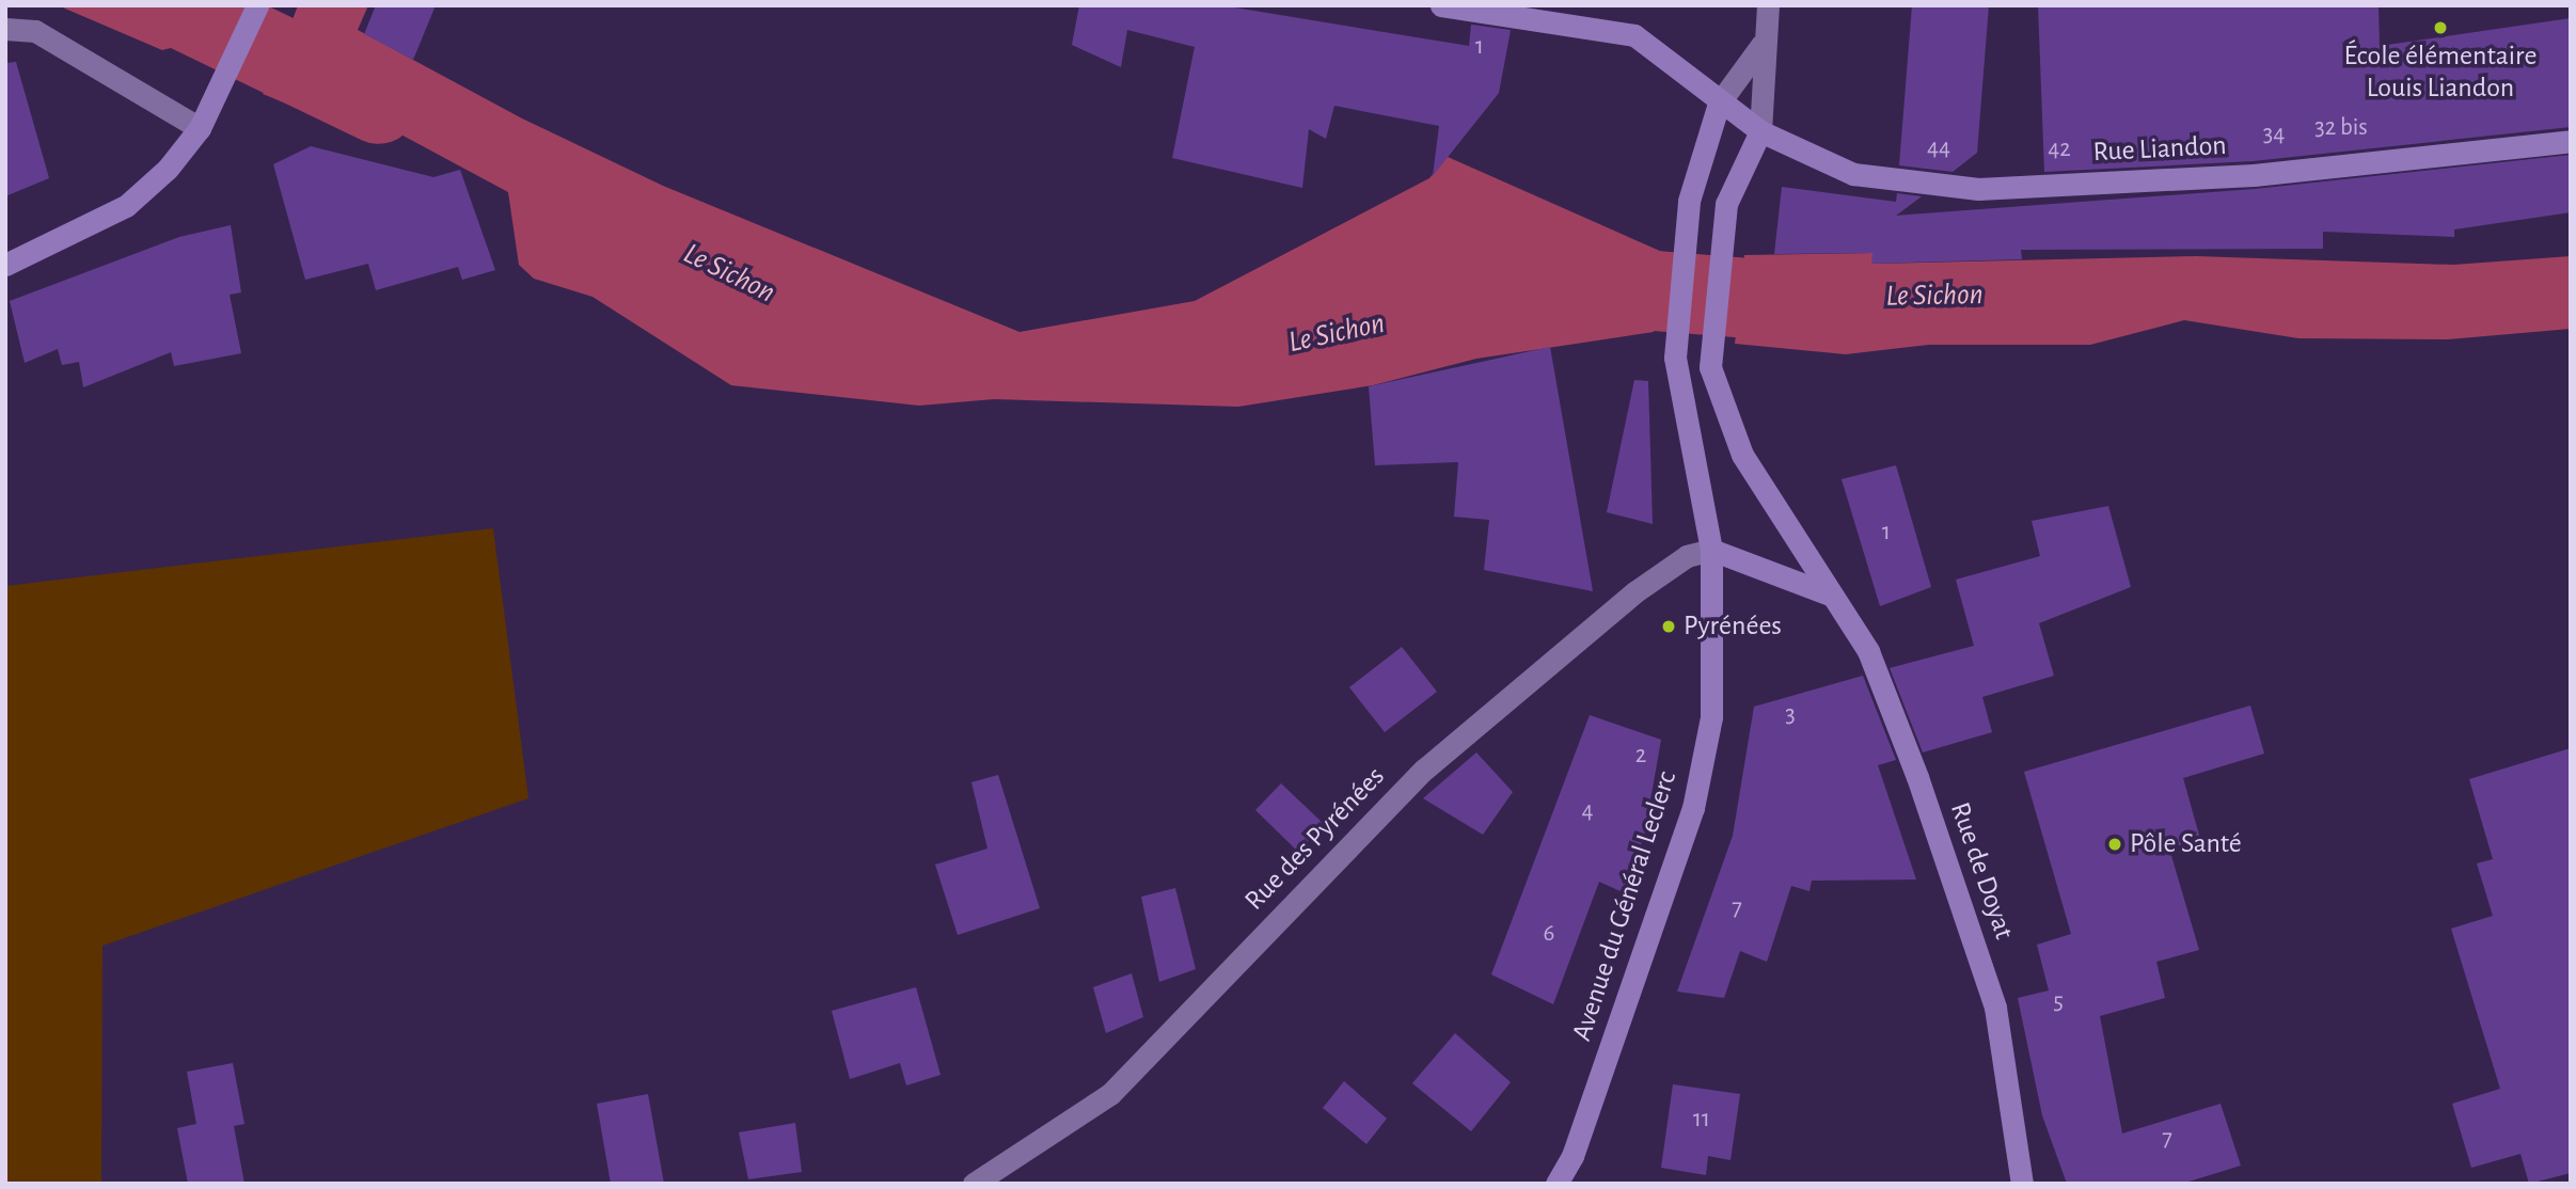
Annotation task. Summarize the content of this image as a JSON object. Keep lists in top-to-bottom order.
{
  "streets": {
    "main road": ["Rue Liandon", "Rue de Doyat", "Avenue du Général Leclerc"],
    "street": ["Rue des Pyrénées"]
  },
  "crossings": [
    ["Rue Liandon", "Rue de Doyat"],
    ["Rue Liandon", "Avenue du Général Leclerc"],
    ["Rue des Pyrénées", "Avenue du Général Leclerc"]
  ],
  "water": ["Le Sichon"],
  "places": ["École élémentaire Louis Liandon", "Pyrénées", "Pôle Santé"],
  "house_numbers": [
    "1",
    "32 bis",
    "34",
    "44",
    "42",
    "1",
    "3",
    "2",
    "4",
    "7",
    "6",
    "5",
    "11",
    "7"
  ]
}
